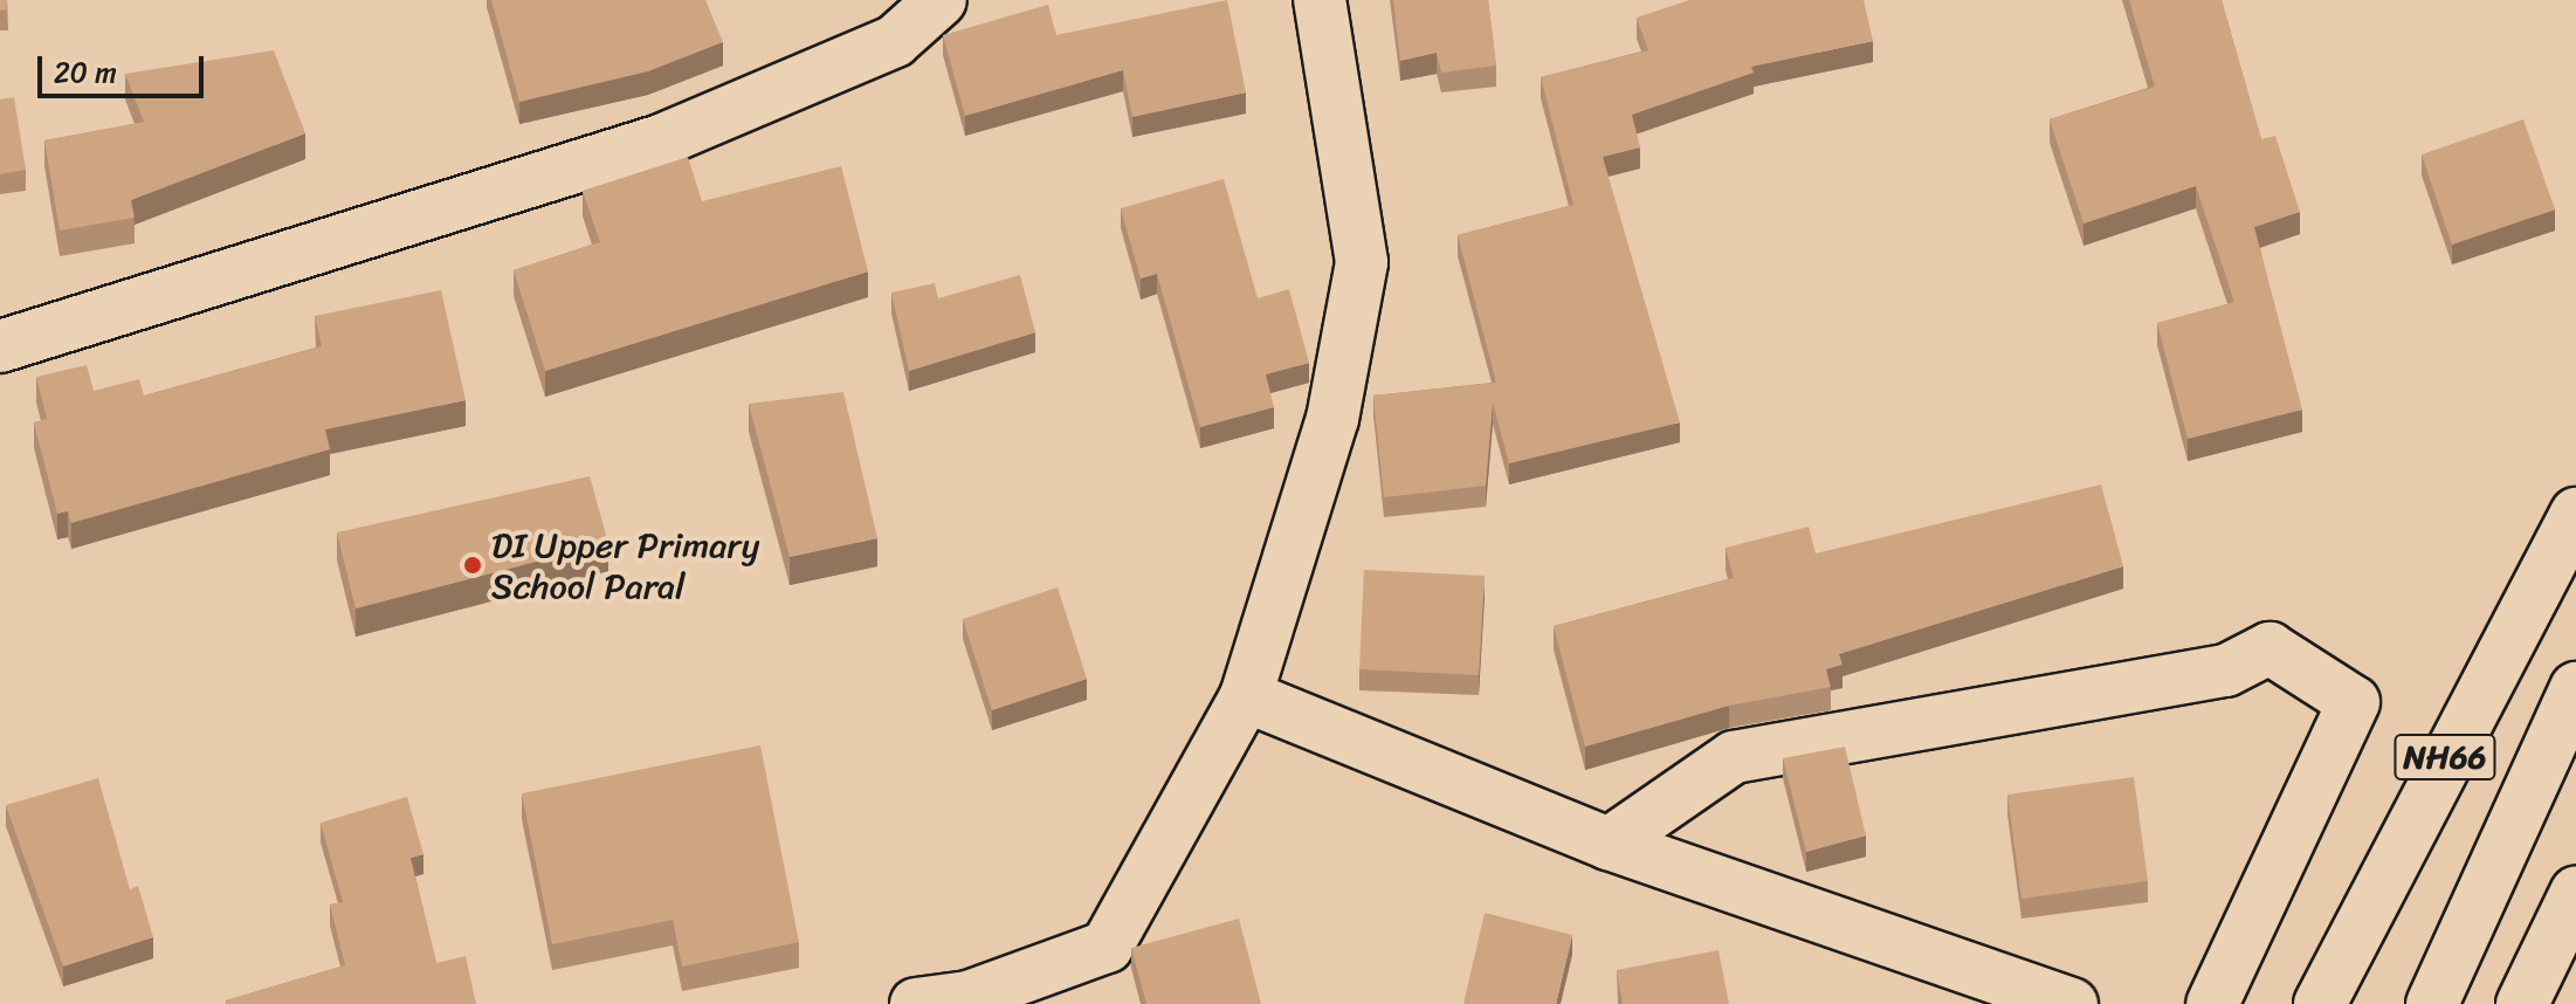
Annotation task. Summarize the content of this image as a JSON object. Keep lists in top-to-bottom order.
{
  "streets": {
    "main road": ["NH66"]
  },
  "places": ["DI Upper Primary School Paral"],
  "scale_bar": "20 m"
}
